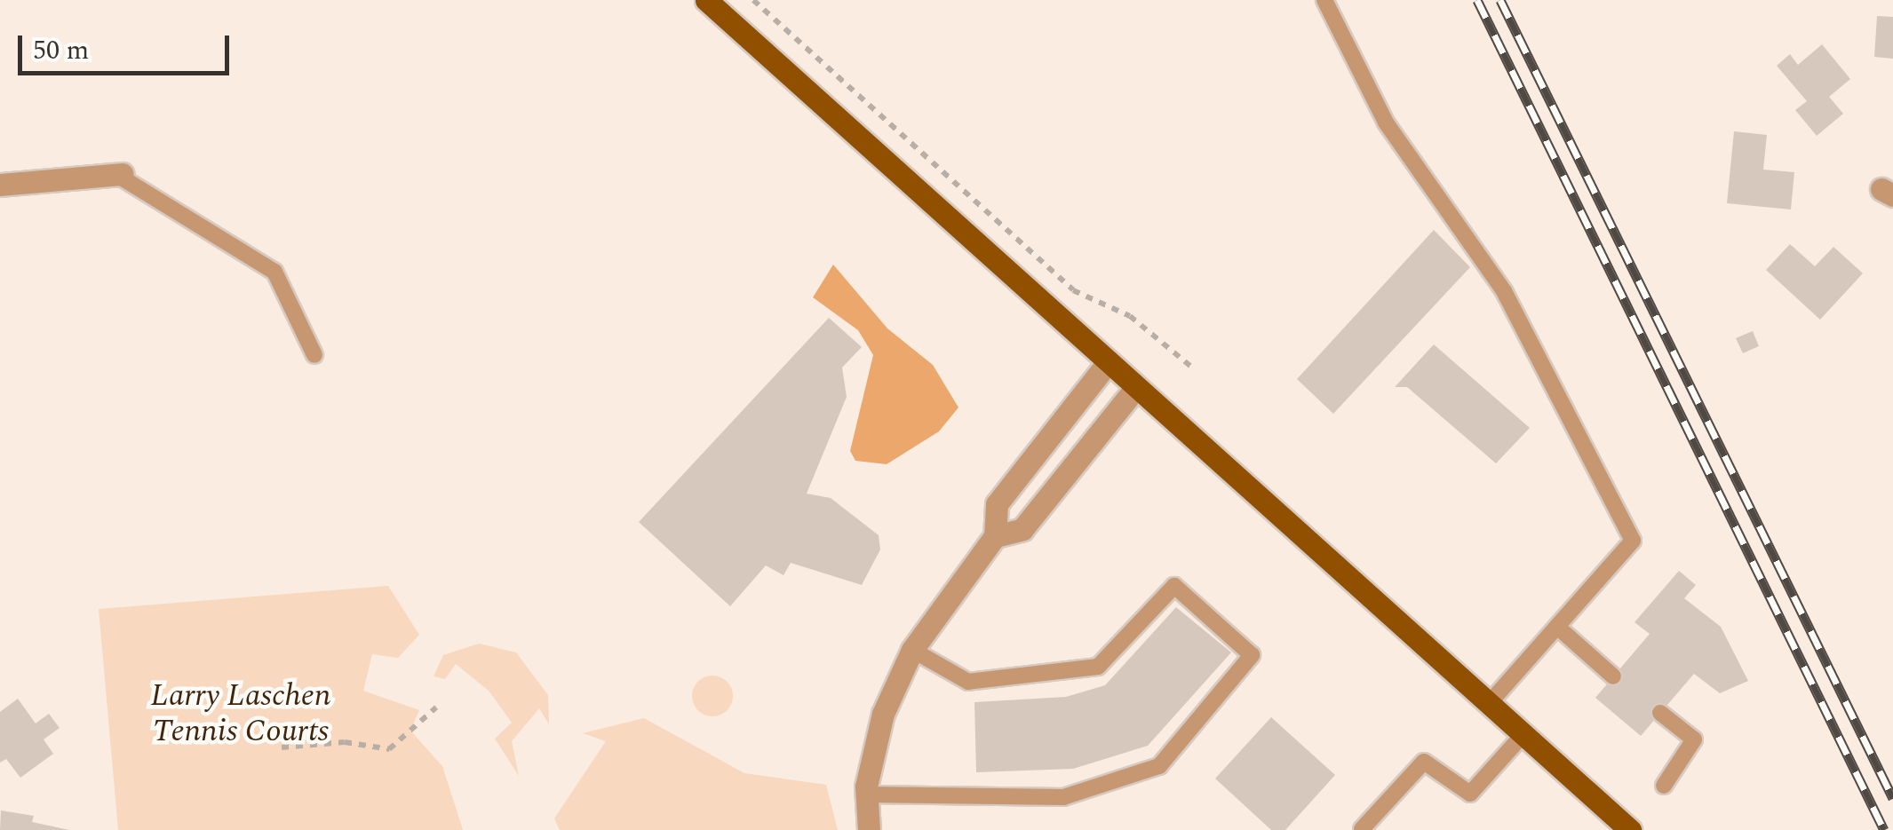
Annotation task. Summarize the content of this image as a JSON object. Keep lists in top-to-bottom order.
{
  "parks": ["Larry Laschen Tennis Courts"],
  "scale_bar": "50 m"
}
